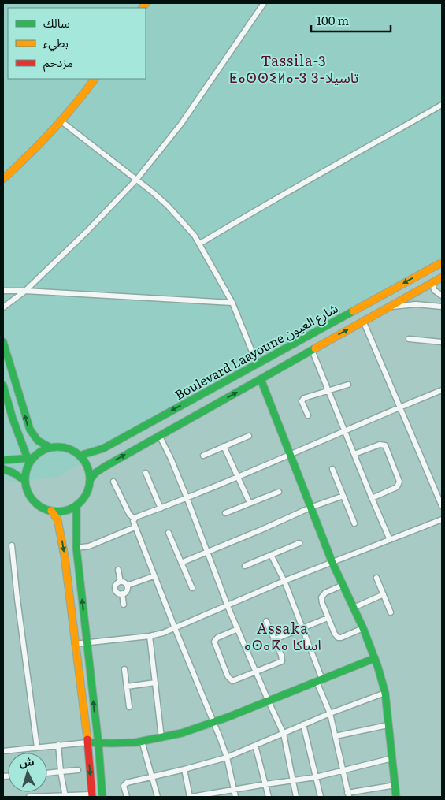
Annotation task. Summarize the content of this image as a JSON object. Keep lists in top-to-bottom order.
{
  "streets": {
    "street": ["Boulevard Laayoune شارع العيون"]
  },
  "districts": ["Tassila-3 ⵟⴰⵙⵙⵉⵍⴰ-3 3-تاسيلا", "Assaka ⴰⵙⴰⴽⴰ اساكا"],
  "legend": ["سالك", "بطيء", "مزدحم"],
  "scale_bar": "100 m",
  "north": "top"
}
